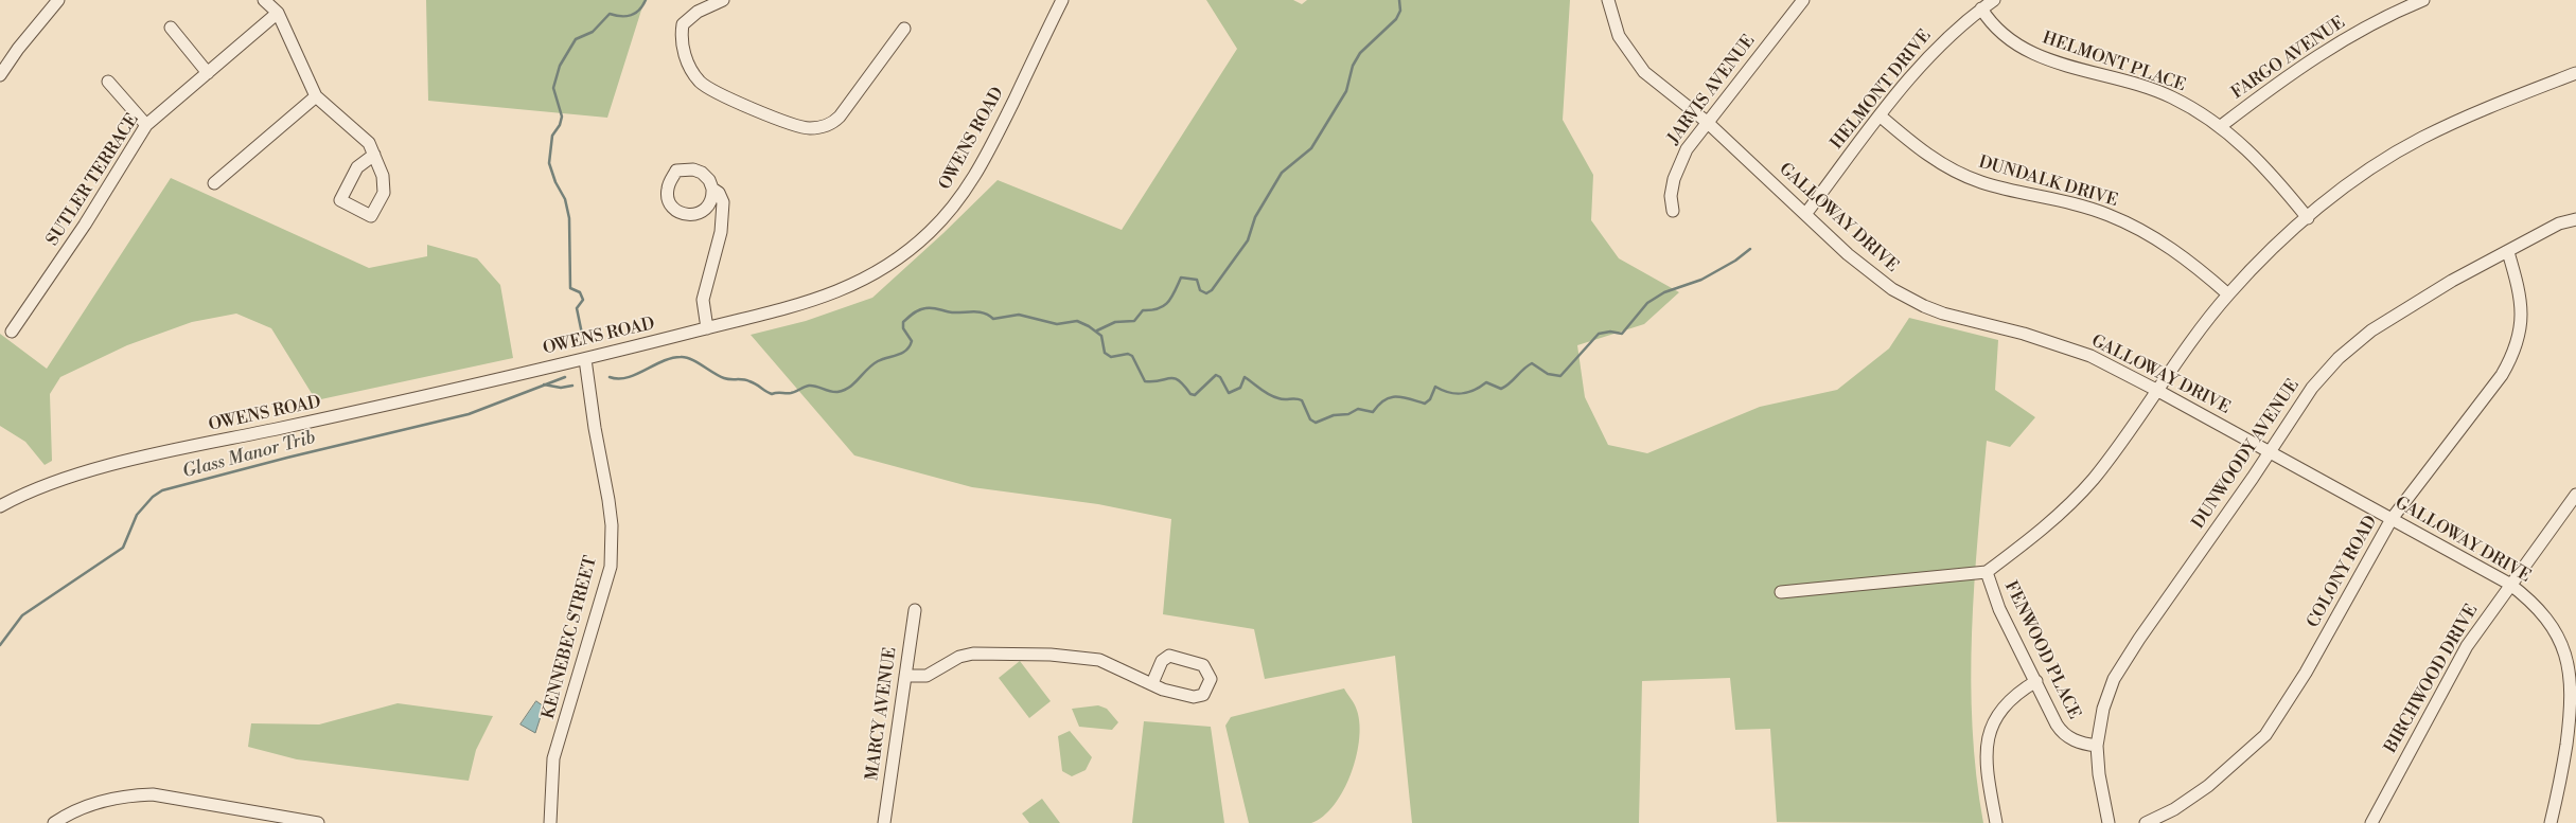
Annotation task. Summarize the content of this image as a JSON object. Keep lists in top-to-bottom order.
{
  "streets": {
    "street": [
      "FARGO AVENUE",
      "HELMONT PLACE",
      "JARVIS AVENUE",
      "HELMONT DRIVE",
      "OWENS ROAD",
      "SUTLER TERRACE",
      "DUNDALK DRIVE",
      "GALLOWAY DRIVE",
      "DUNWOODY AVENUE",
      "COLONY ROAD",
      "KENNEBEC STREET",
      "FENWOOD PLACE",
      "BIRCHWOOD DRIVE",
      "MARCY AVENUE"
    ]
  },
  "crossings": [
    ["FARGO AVENUE", "HELMONT PLACE"],
    ["HELMONT PLACE", "HELMONT DRIVE"],
    ["JARVIS AVENUE", "GALLOWAY DRIVE"],
    ["HELMONT DRIVE", "DUNDALK DRIVE"],
    ["HELMONT DRIVE", "GALLOWAY DRIVE"],
    ["OWENS ROAD", "KENNEBEC STREET"],
    ["GALLOWAY DRIVE", "DUNWOODY AVENUE"],
    ["GALLOWAY DRIVE", "COLONY ROAD"],
    ["GALLOWAY DRIVE", "BIRCHWOOD DRIVE"],
    ["DUNWOODY AVENUE", "COLONY ROAD"],
    ["DUNWOODY AVENUE", "FENWOOD PLACE"]
  ],
  "water": ["Glass Manor Trib"]
}
